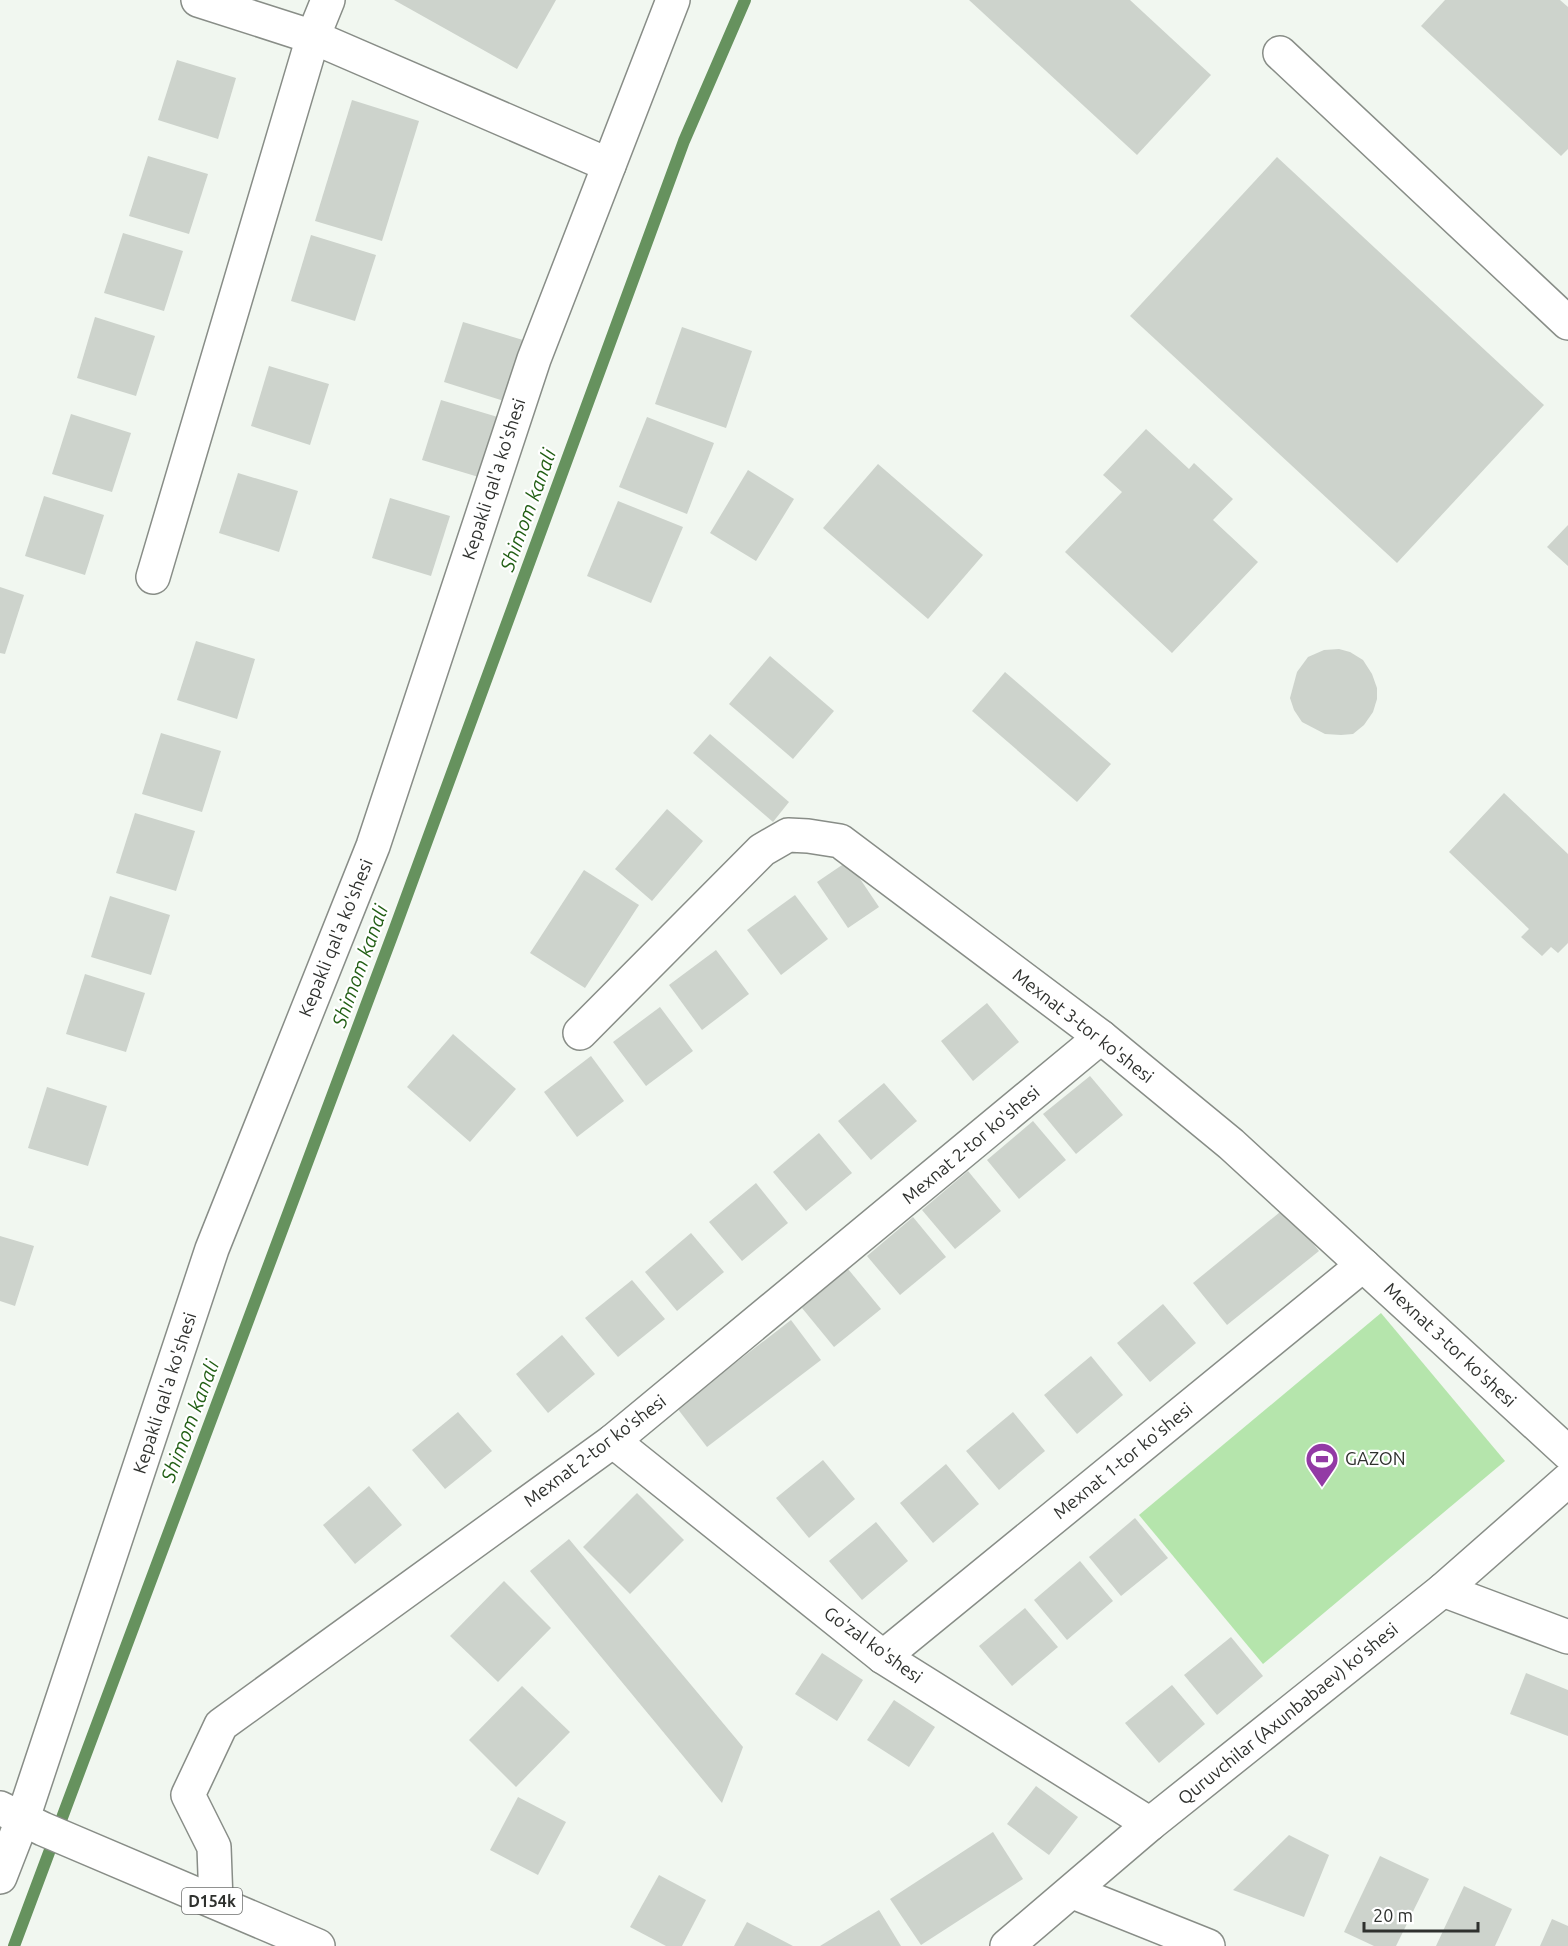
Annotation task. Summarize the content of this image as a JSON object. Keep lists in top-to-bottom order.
{
  "streets": {
    "street": [
      "Kepakli qal'a ko'shesi",
      "Mexnat 3-tor ko'shesi",
      "Mexnat 2-tor ko'shesi",
      "Mexnat 1-tor ko'shesi",
      "Go'zal ko'shesi",
      "Quruvchilar (Axunbabaev) ko'shesi",
      "D154k"
    ]
  },
  "crossings": [
    ["Kepakli qal'a ko'shesi", "D154k"],
    ["Mexnat 3-tor ko'shesi", "Mexnat 2-tor ko'shesi"],
    ["Mexnat 3-tor ko'shesi", "Mexnat 1-tor ko'shesi"],
    ["Mexnat 2-tor ko'shesi", "Go'zal ko'shesi"],
    ["Mexnat 2-tor ko'shesi", "D154k"],
    ["Mexnat 1-tor ko'shesi", "Go'zal ko'shesi"],
    ["Go'zal ko'shesi", "Quruvchilar (Axunbabaev) ko'shesi"]
  ],
  "water": ["Shimom kanali"],
  "places": {
    "sports": ["GAZON"]
  },
  "scale_bar": "20 m"
}
